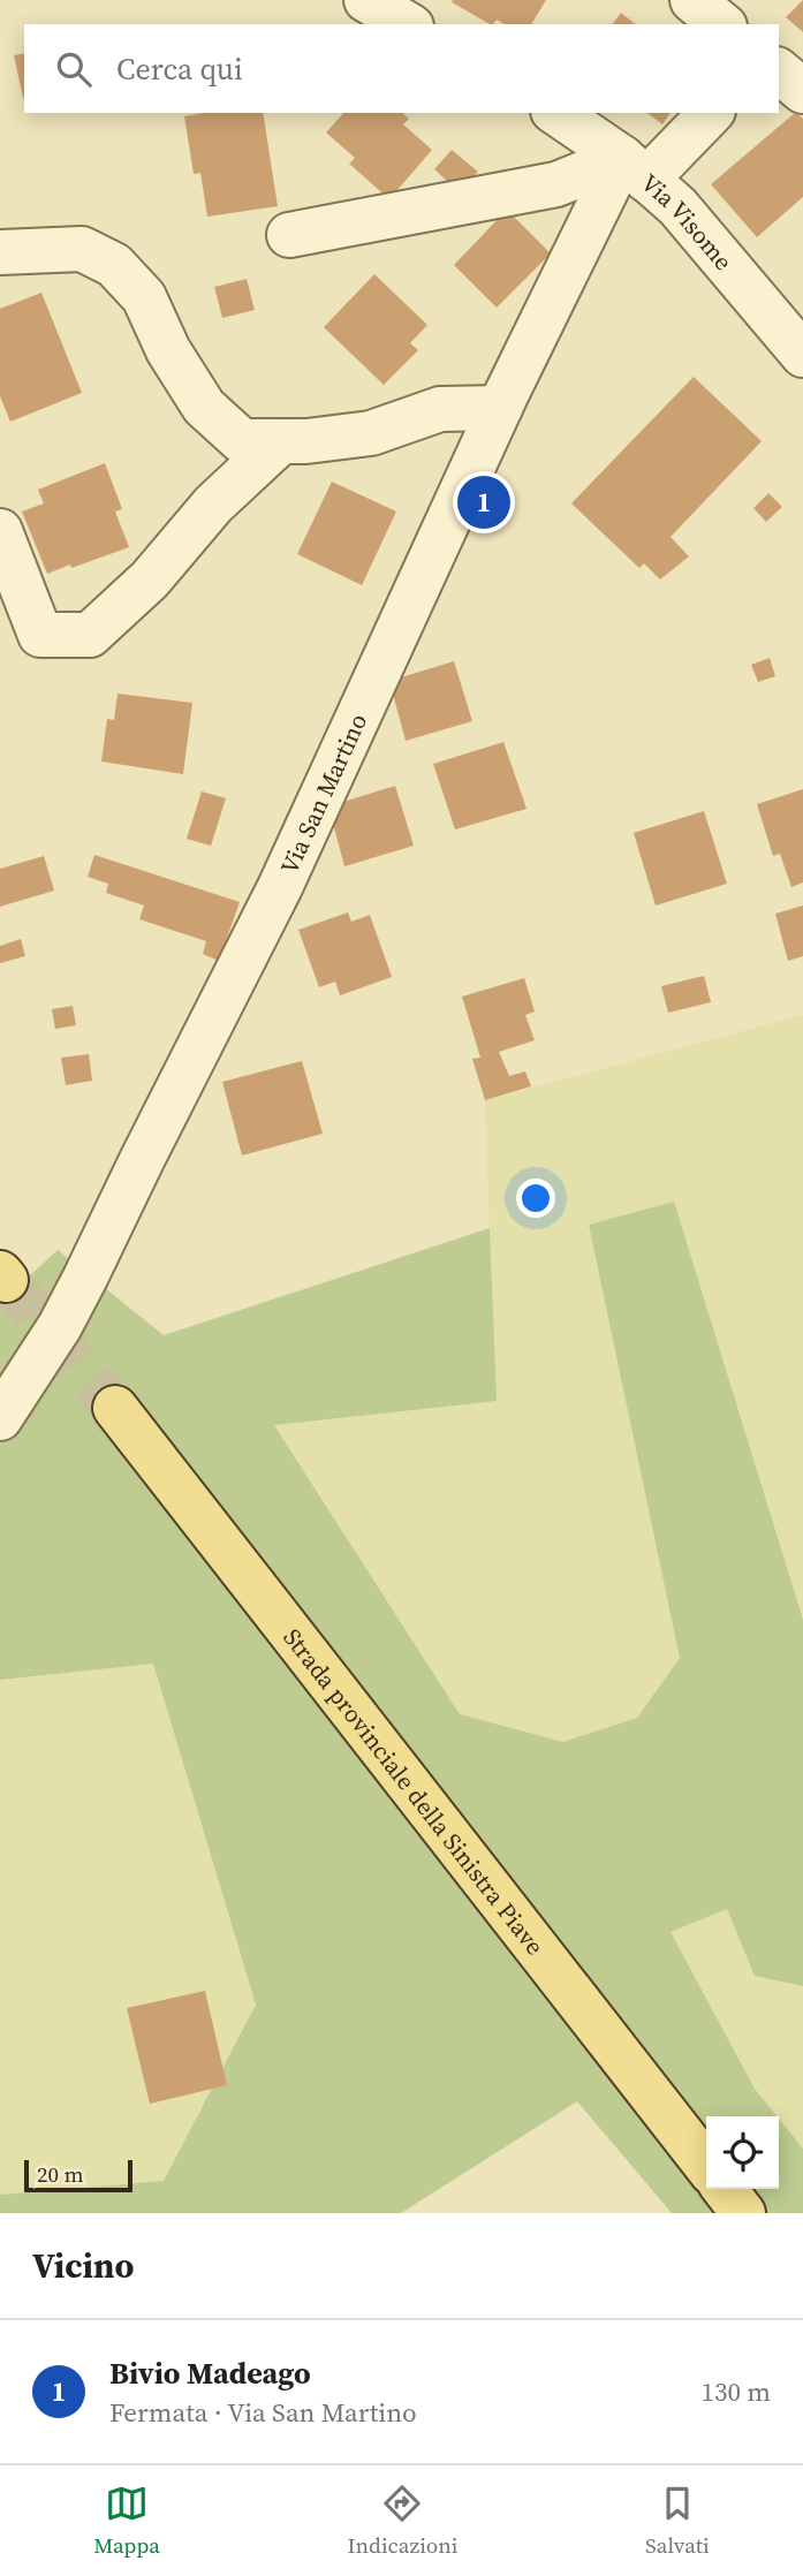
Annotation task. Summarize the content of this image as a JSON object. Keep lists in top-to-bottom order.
{
  "streets": {
    "main road": ["Strada provinciale della Sinistra Piave"],
    "street": ["Via Visome", "Via San Martino"]
  },
  "crossings": [
    ["Via Visome", "Via San Martino"]
  ],
  "scale_bar": "20 m",
  "page": {
    "search": "Cerca qui",
    "pins": "1",
    "scale": "20 m",
    "heading": "Vicino",
    "list": [
      {
        "mark": "1",
        "name": "Bivio Madeago",
        "note": "Fermata · Via San Martino",
        "value": "130 m"
      }
    ],
    "nav": ["Mappa", "Indicazioni", "Salvati"]
  }
}
